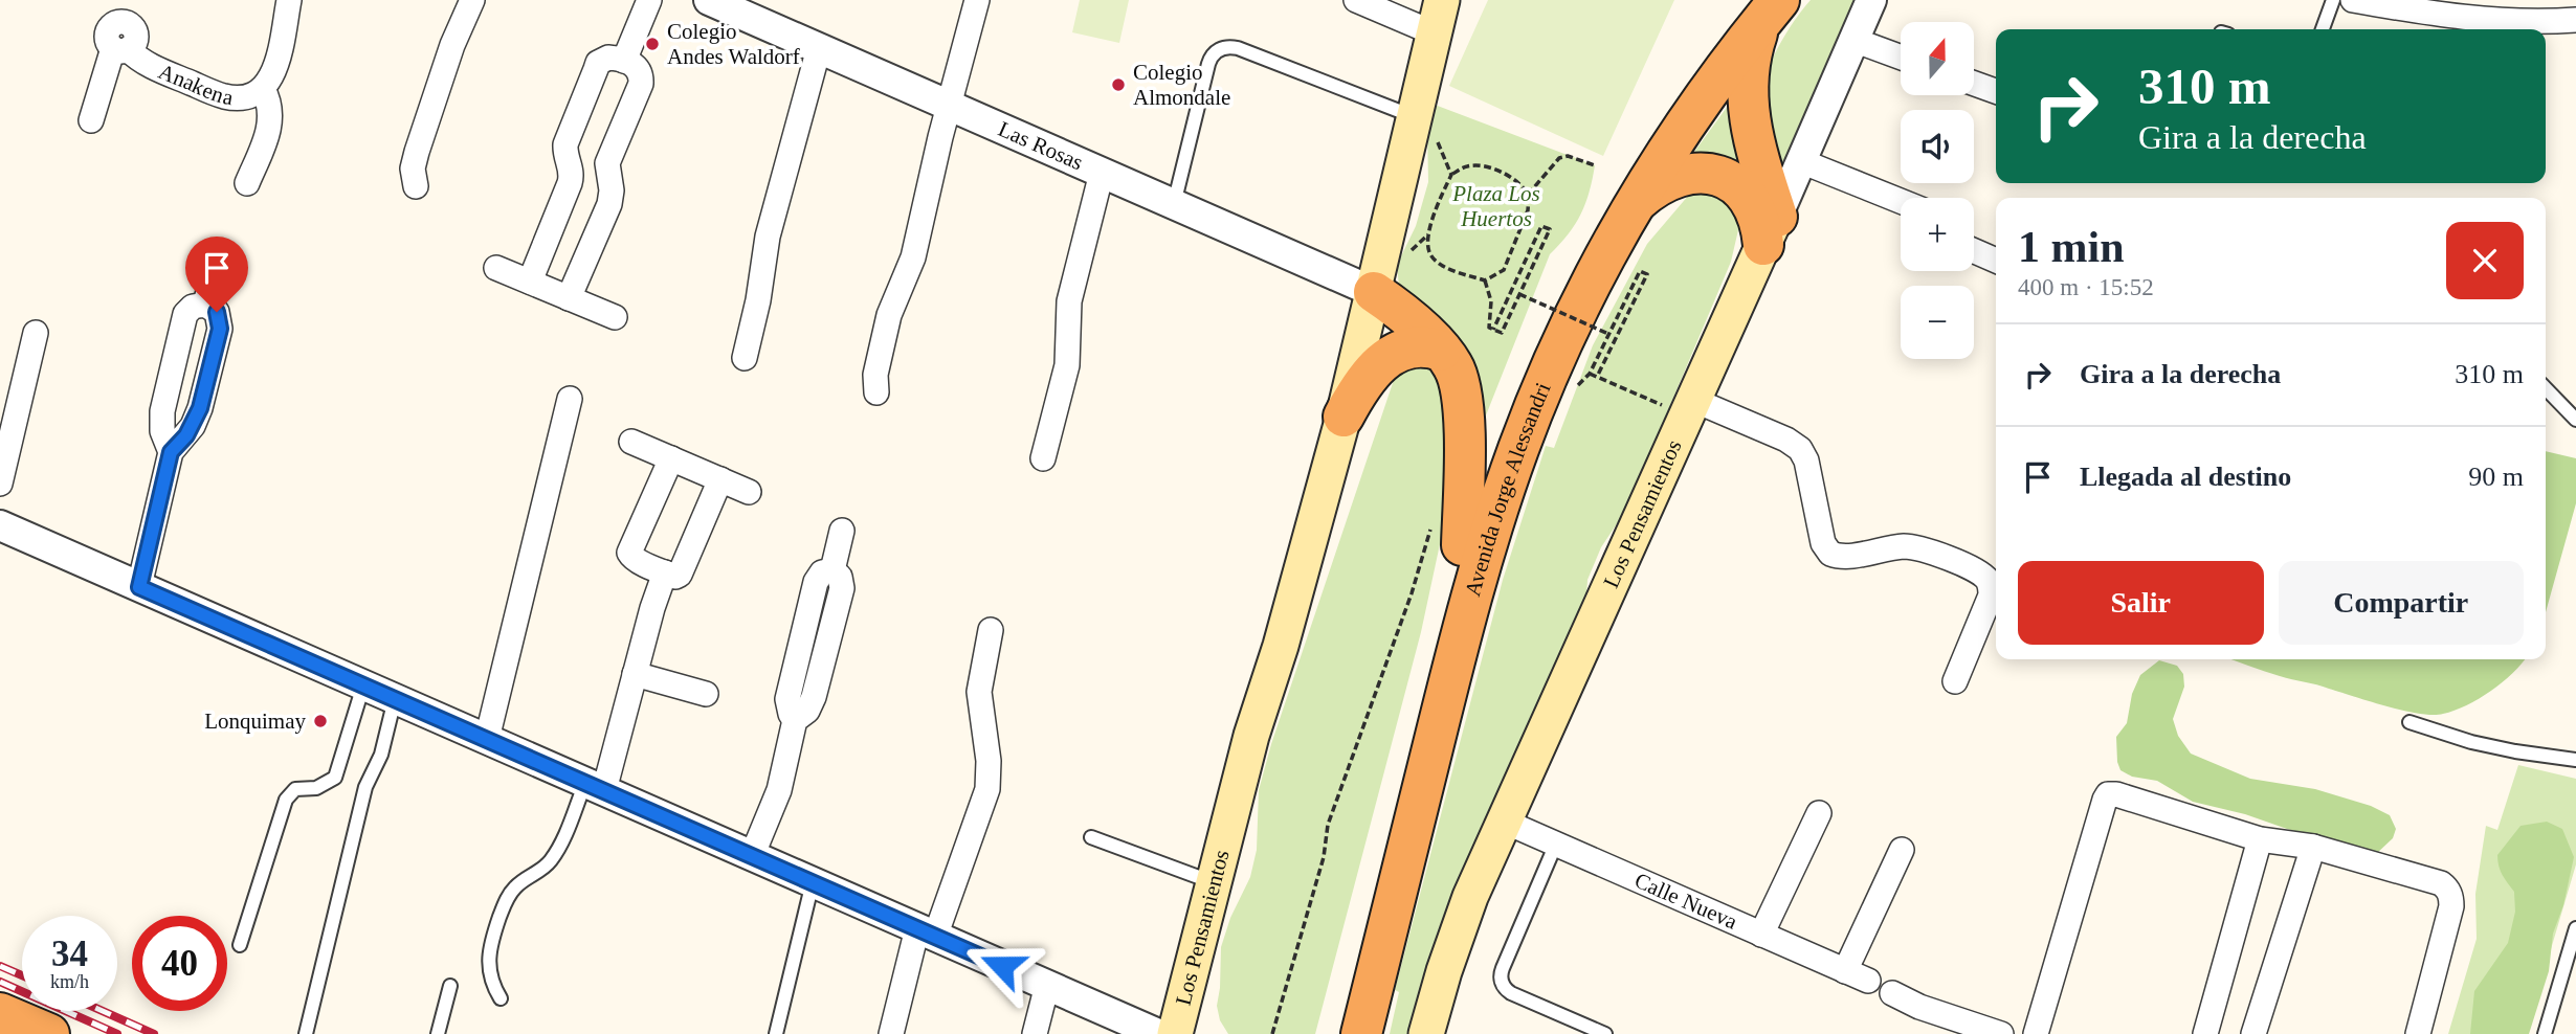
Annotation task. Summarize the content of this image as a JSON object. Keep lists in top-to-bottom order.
{
  "streets": {
    "highway": ["Avenida Jorge Alessandri"],
    "main road": ["Los Pensamientos"],
    "street": ["Anakena", "Las Rosas", "Calle Nueva"]
  },
  "crossings": [
    ["Las Rosas", "Los Pensamientos"],
    ["Los Pensamientos", "Calle Nueva"]
  ],
  "parks": ["Plaza Los Huertos"],
  "places": ["Colegio Andes Waldorf", "Colegio Almondale", "Lonquimay"],
  "north": "top",
  "page": {
    "map_buttons": ["+", "−"],
    "turn": ["310 m", "Gira a la derecha"],
    "heading": ["1 min", "400 m · 15:52"],
    "list": [
      {
        "name": "Gira a la derecha",
        "value": "310 m"
      },
      {
        "name": "Llegada al destino",
        "value": "90 m"
      }
    ],
    "buttons": ["Salir", "Compartir"],
    "speed": "34 km/h",
    "limit": "40"
  }
}
